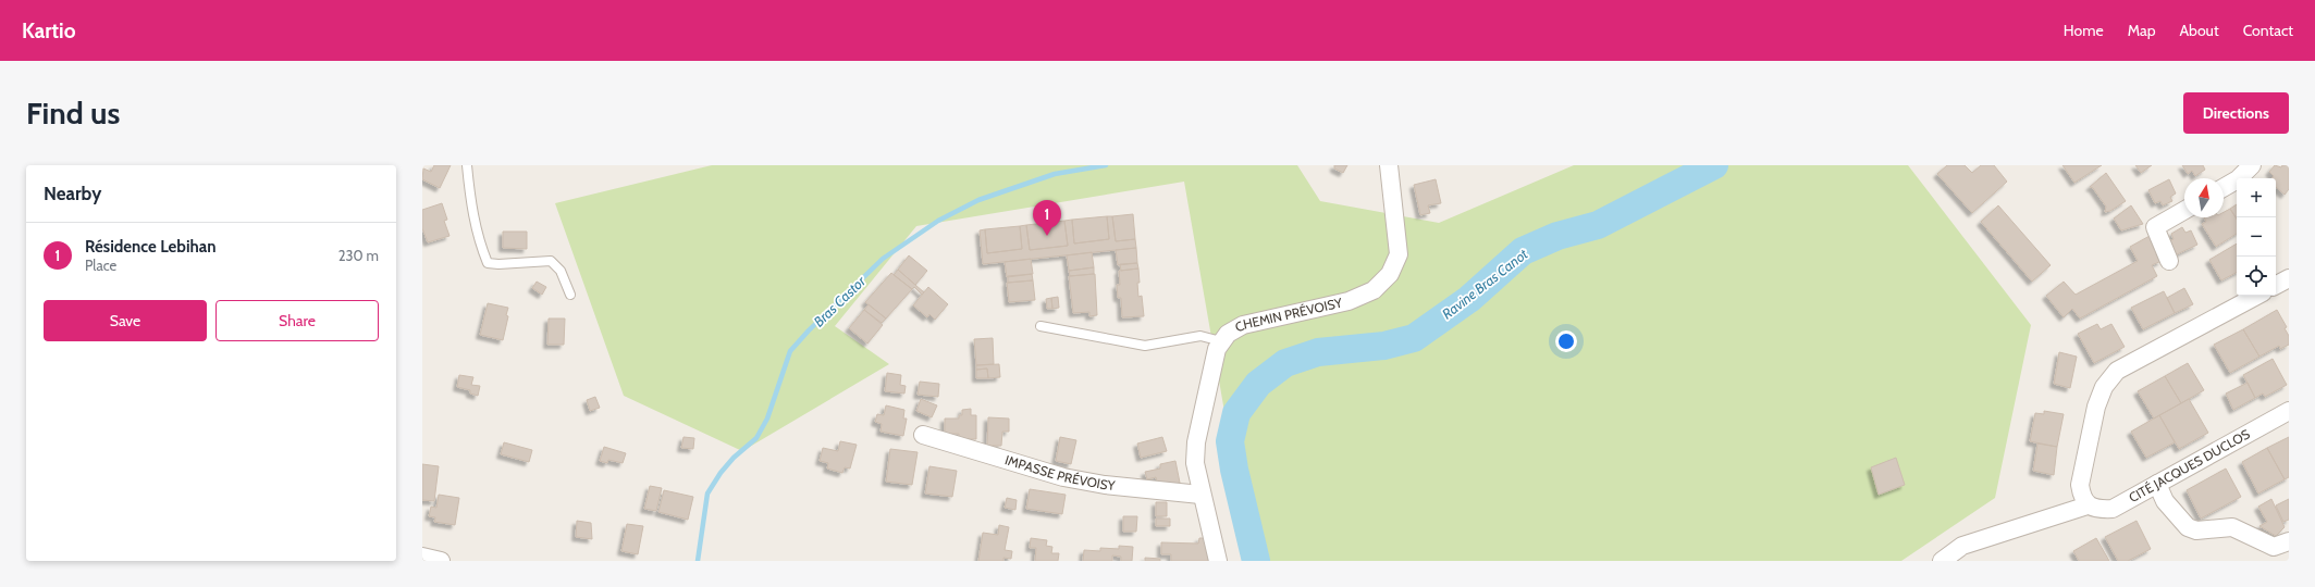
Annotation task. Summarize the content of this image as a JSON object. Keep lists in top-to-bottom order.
{
  "streets": {
    "street": ["CHEMIN PRÉVOISY", "CITÉ JACQUES DUCLOS", "IMPASSE PRÉVOISY"]
  },
  "crossings": [
    ["CHEMIN PRÉVOISY", "IMPASSE PRÉVOISY"]
  ],
  "water": ["Ravine Bras Canot", "Bras Castor"],
  "north": "top",
  "page": {
    "header": "Kartio",
    "nav": [
      "Home",
      "Map",
      "About",
      "Contact"
    ],
    "buttons": [
      "Directions",
      ["Save", "Share"]
    ],
    "title": "Find us",
    "heading": "Nearby",
    "map_buttons": ["+", "−"],
    "pins": "1",
    "list": [
      {
        "mark": "1",
        "name": "Résidence Lebihan",
        "note": "Place",
        "value": "230 m"
      }
    ]
  }
}
